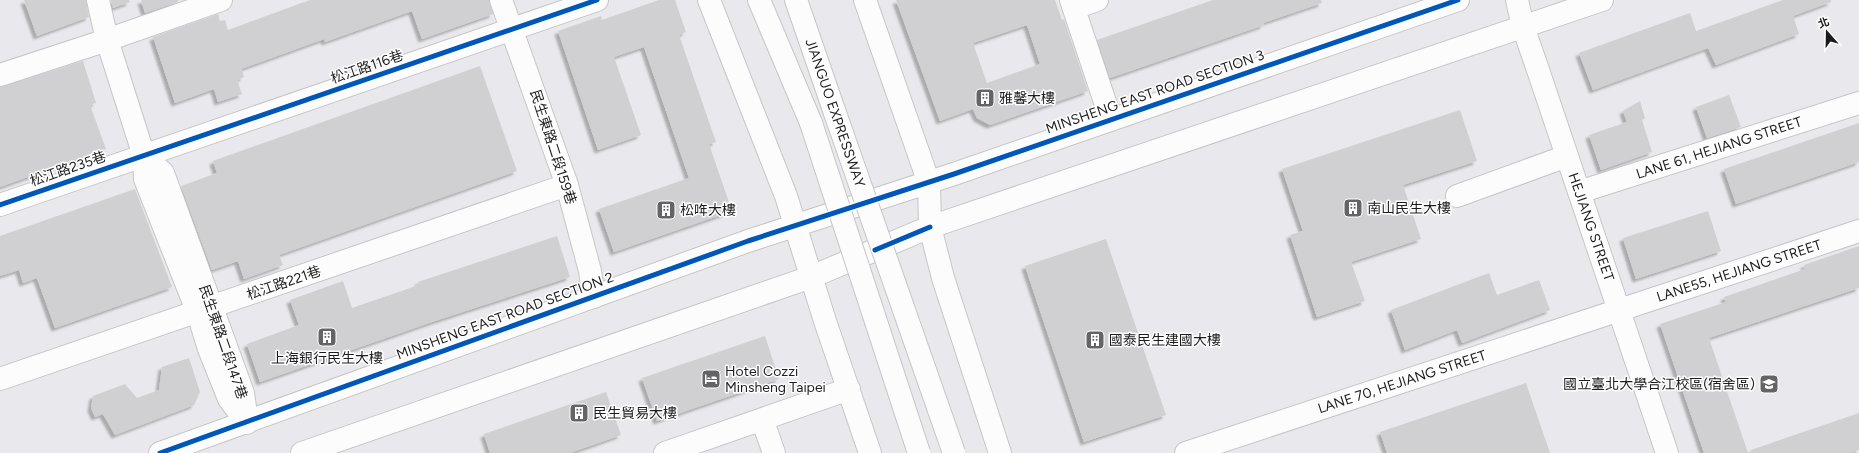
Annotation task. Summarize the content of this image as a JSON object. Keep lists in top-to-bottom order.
{
  "streets": {
    "main road": [
      "松江路116巷",
      "MINSHENG EAST ROAD SECTION 3",
      "JIANGUO EXPRESSWAY",
      "民生東路二段159巷",
      "LANE 61, HEJIANG STREET",
      "松江路235巷",
      "HEJIANG STREET",
      "LANE55, HEJIANG STREET",
      "松江路221巷",
      "MINSHENG EAST ROAD SECTION 2",
      "民生東路二段147巷",
      "LANE 70, HEJIANG STREET"
    ]
  },
  "crossings": [
    ["松江路116巷", "民生東路二段159巷"],
    ["松江路116巷", "松江路235巷"],
    ["松江路116巷", "民生東路二段147巷"],
    ["MINSHENG EAST ROAD SECTION 3", "MINSHENG EAST ROAD SECTION 2"],
    ["民生東路二段159巷", "松江路221巷"],
    ["民生東路二段159巷", "MINSHENG EAST ROAD SECTION 2"],
    ["LANE 61, HEJIANG STREET", "HEJIANG STREET"],
    ["松江路235巷", "民生東路二段147巷"],
    ["HEJIANG STREET", "LANE55, HEJIANG STREET"],
    ["HEJIANG STREET", "LANE 70, HEJIANG STREET"],
    ["LANE55, HEJIANG STREET", "LANE 70, HEJIANG STREET"],
    ["松江路221巷", "民生東路二段147巷"],
    ["MINSHENG EAST ROAD SECTION 2", "民生東路二段147巷"]
  ],
  "places": {
    "building": [
      "雅馨大樓",
      "南山民生大樓",
      "松哖大樓",
      "上海銀行民生大樓",
      "國泰民生建國大樓",
      "民生貿易大樓"
    ],
    "hotel": ["Hotel Cozzi Minsheng Taipei"],
    "school or university": ["國立臺北大學合江校區(宿舍區)"]
  },
  "north": "top"
}
